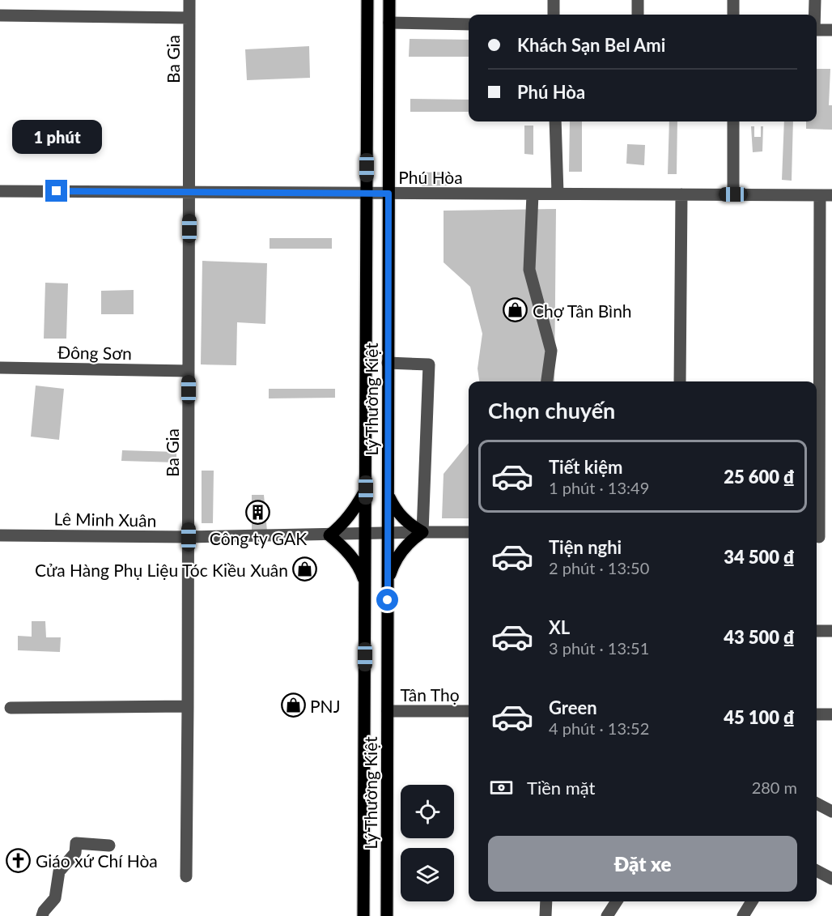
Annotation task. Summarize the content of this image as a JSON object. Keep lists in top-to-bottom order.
{
  "streets": {
    "main road": ["Lý Thường Kiệt"],
    "street": [
      "Ba Gia",
      "Phú Hòa",
      "Đông Sơn",
      "Lê Minh Xuân",
      "Tân Thọ"
    ]
  },
  "crossings": [
    ["Ba Gia", "Phú Hòa"],
    ["Ba Gia", "Đông Sơn"],
    ["Ba Gia", "Lê Minh Xuân"],
    ["Phú Hòa", "Lý Thường Kiệt"],
    ["Lý Thường Kiệt", "Lê Minh Xuân"],
    ["Lý Thường Kiệt", "Tân Thọ"]
  ],
  "places": {
    "shop": ["Chợ Tân Bình", "Cửa Hàng Phụ Liệu Tóc Kiều Xuân", "PNJ"],
    "building": ["Công ty GAK"],
    "church": ["Giáo xứ Chí Hòa"]
  },
  "page": {
    "banner": ["Khách Sạn Bel Ami", "Phú Hòa"],
    "bubble": "1 phút",
    "heading": "Chọn chuyến",
    "list": [
      {
        "name": "Tiết kiệm",
        "note": "1 phút · 13:49",
        "value": "25 600 ₫"
      },
      {
        "name": "Tiện nghi",
        "note": "2 phút · 13:50",
        "value": "34 500 ₫"
      },
      {
        "name": "XL",
        "note": "3 phút · 13:51",
        "value": "43 500 ₫"
      },
      {
        "name": "Green",
        "note": "4 phút · 13:52",
        "value": "45 100 ₫"
      }
    ],
    "pay": ["Tiền mặt", "280 m"],
    "buttons": "Đặt xe"
  }
}
